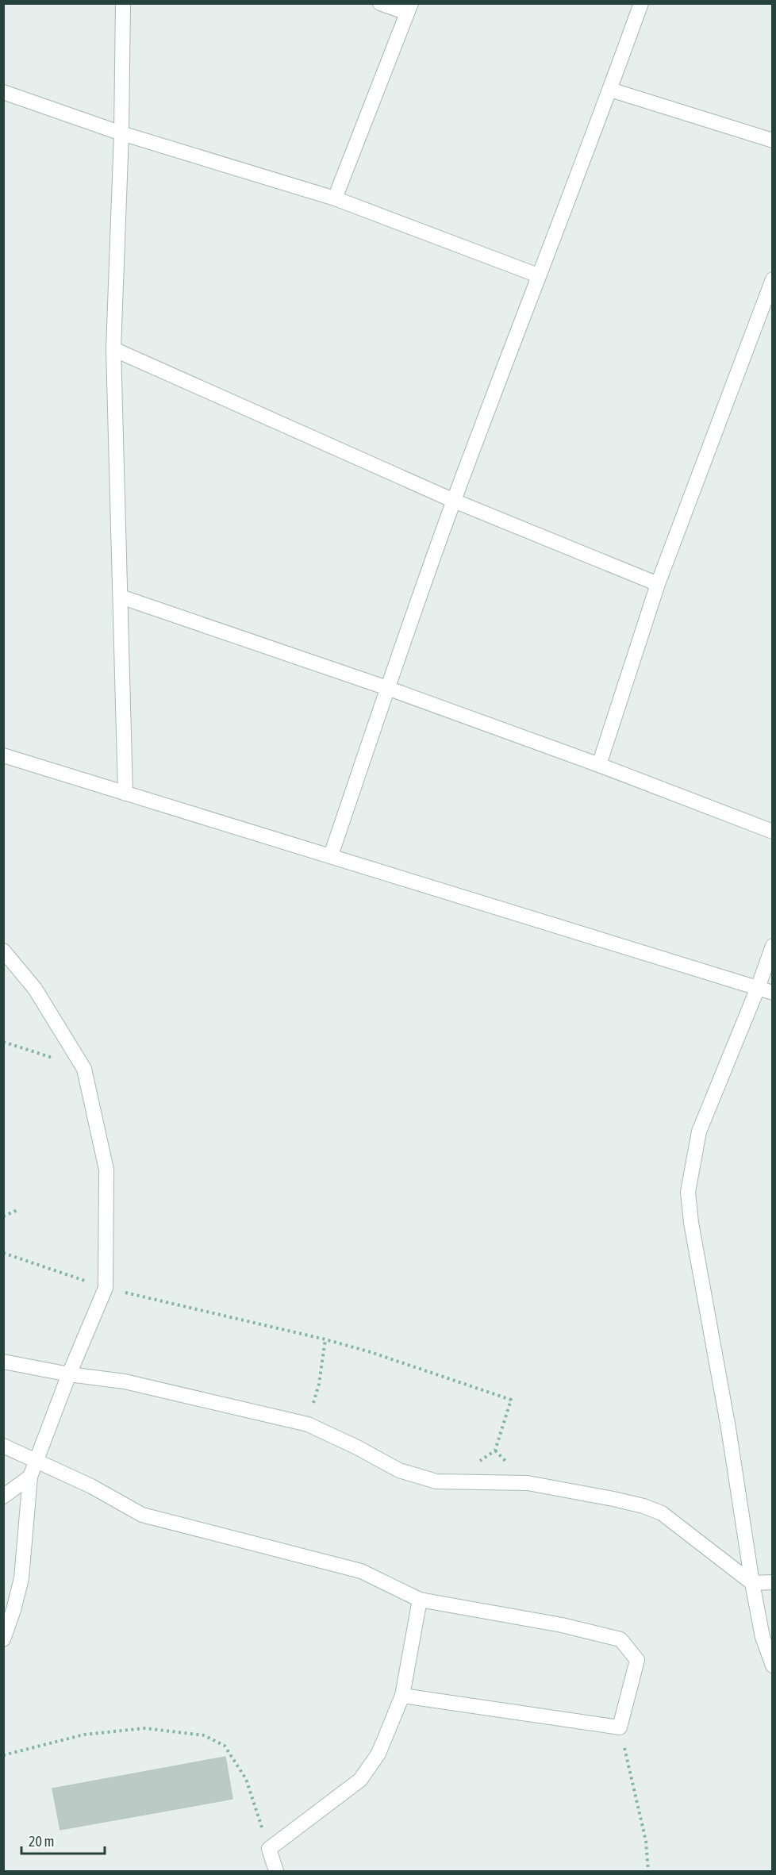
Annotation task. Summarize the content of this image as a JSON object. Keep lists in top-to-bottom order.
{
  "scale_bar": "20 m"
}
